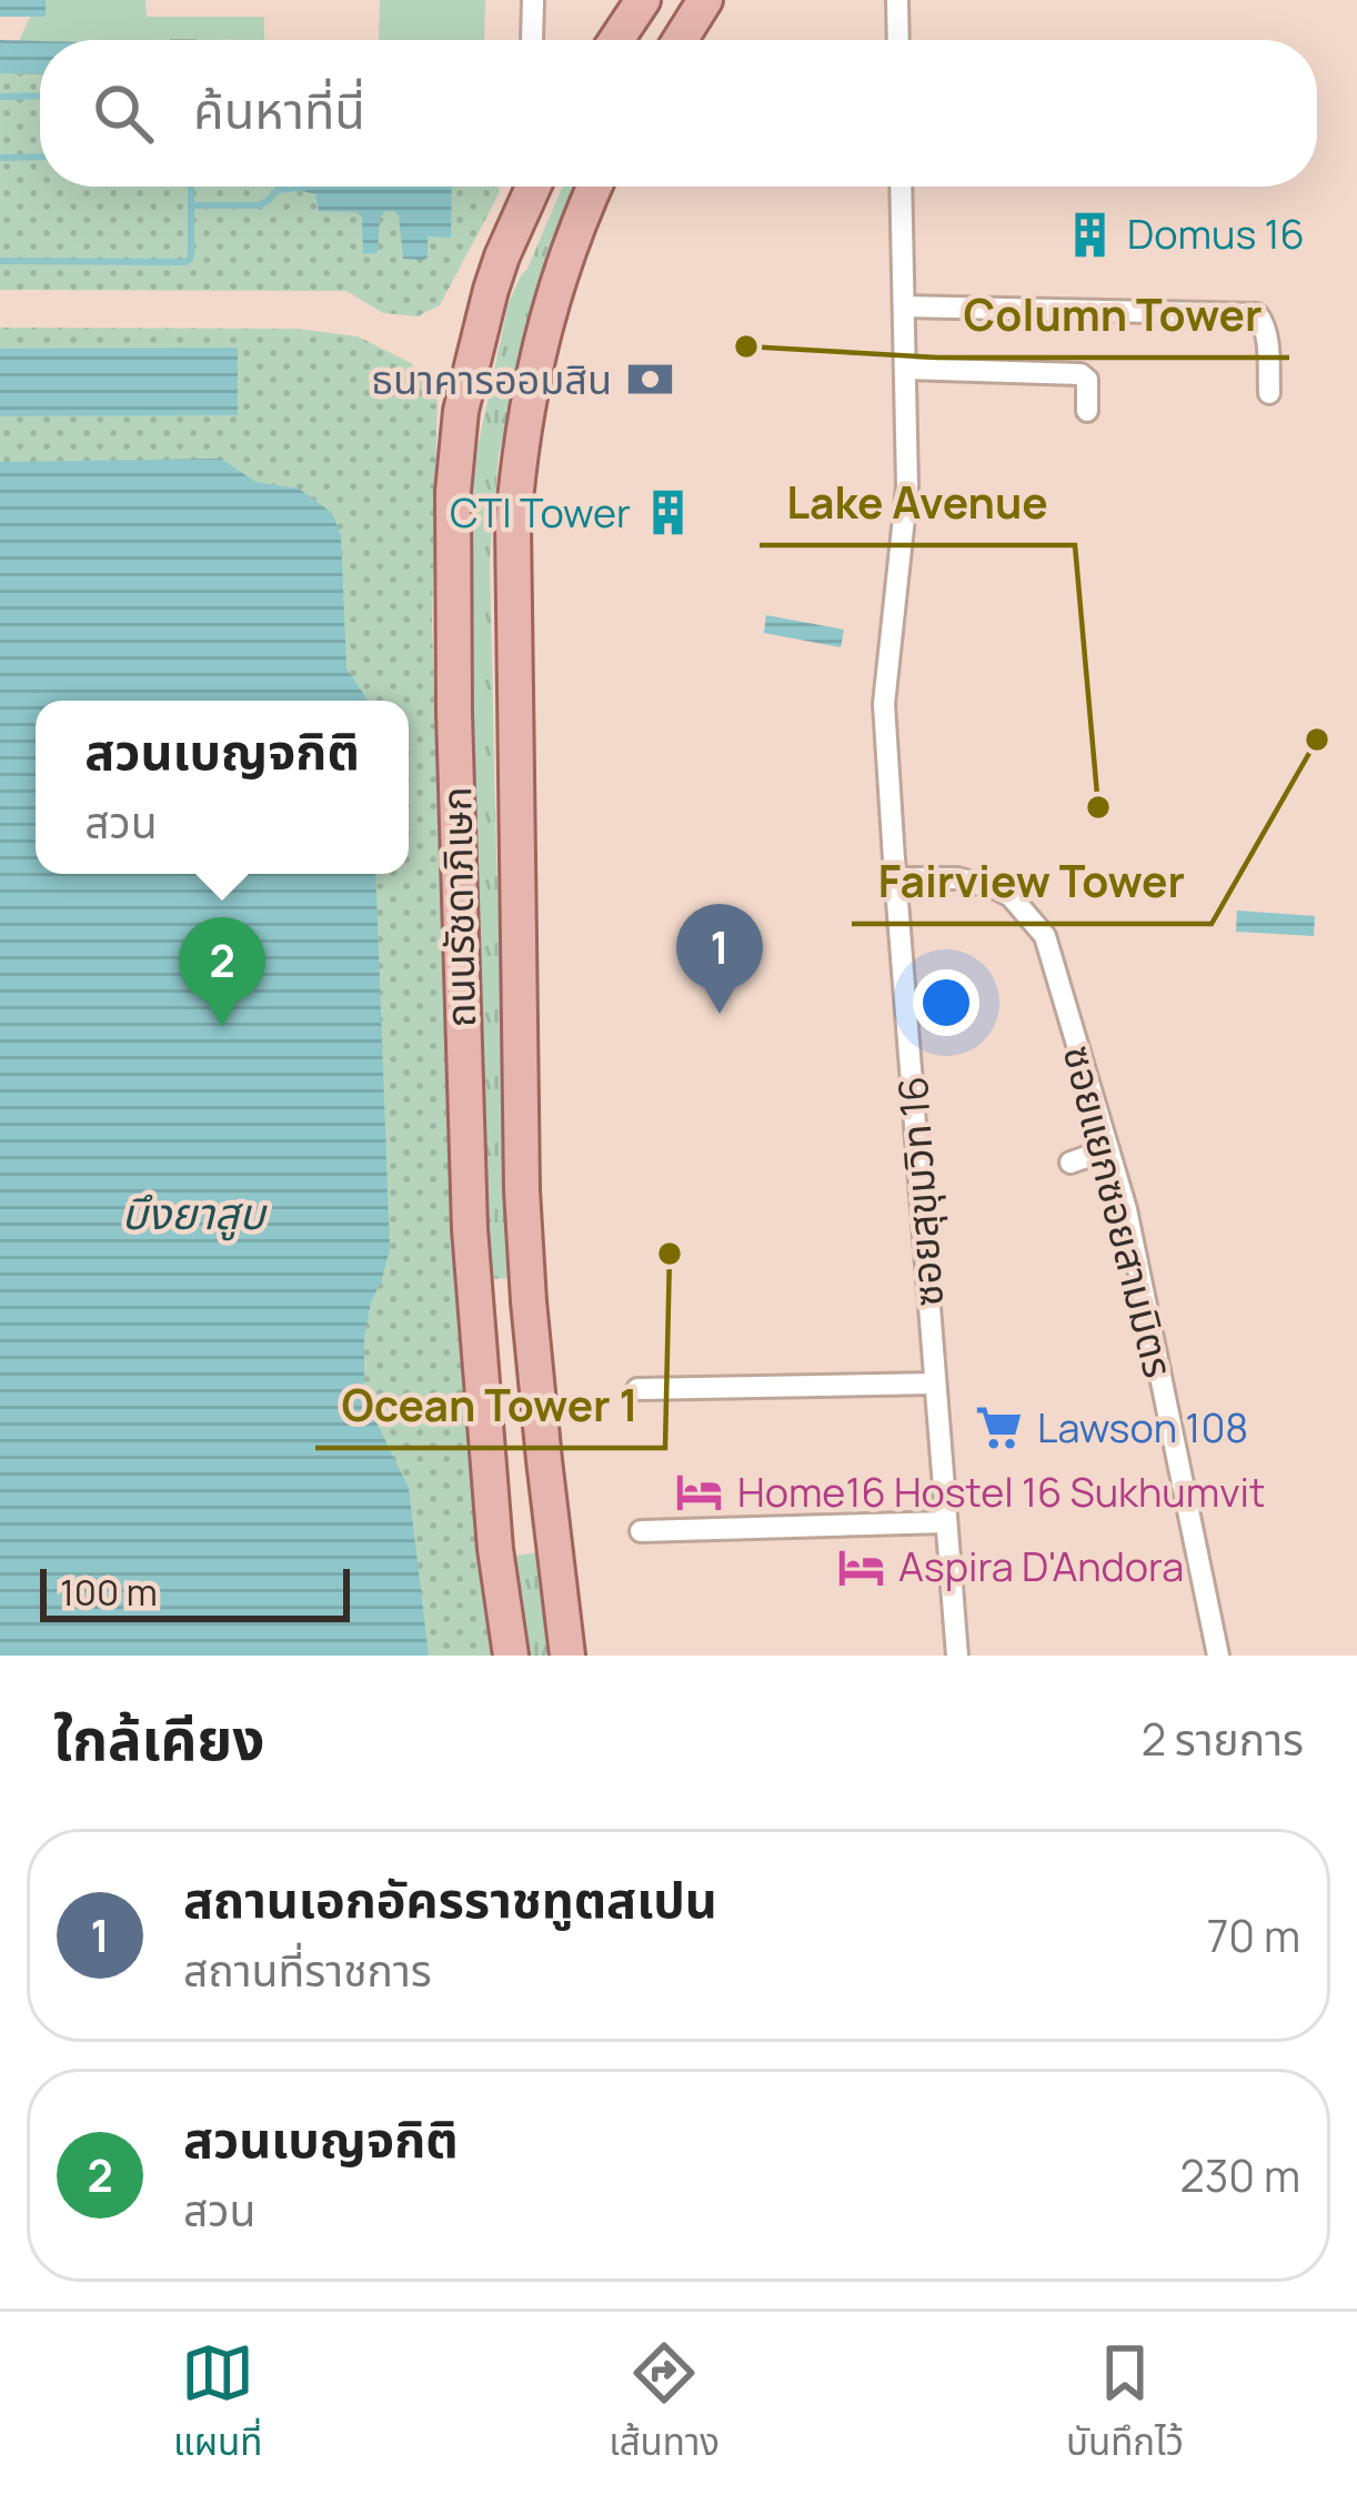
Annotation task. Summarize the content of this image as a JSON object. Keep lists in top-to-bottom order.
{
  "streets": {
    "main road": ["ถนนรัชดาภิเษก"],
    "street": ["ซอยสุขุมวิท 16", "ซอยแยกซอยสามมิตร"]
  },
  "crossings": [
    ["ซอยสุขุมวิท 16", "ซอยแยกซอยสามมิตร"]
  ],
  "water": ["บึงยาสูบ"],
  "places": {
    "building": ["Domus 16", "CTI Tower"],
    "other": [
      "Column Tower",
      "Fairview Tower",
      "Lake Avenue",
      "Ocean Tower 1"
    ],
    "bank": ["ธนาคารออมสิน"],
    "supermarket": ["Lawson 108"],
    "hotel": ["Home16 Hostel 16 Sukhumvit", "Aspira D'Andora"]
  },
  "scale_bar": "100 m",
  "page": {
    "search": "ค้นหาที่นี่",
    "popup": ["สวนเบญจกิติ", "สวน"],
    "pins": ["1", "2"],
    "scale": "100 m",
    "heading": ["ใกล้เคียง", "2 รายการ"],
    "list": [
      {
        "mark": "1",
        "name": "สถานเอกอัครราชทูตสเปน",
        "note": "สถานที่ราชการ",
        "value": "70 m"
      },
      {
        "mark": "2",
        "name": "สวนเบญจกิติ",
        "note": "สวน",
        "value": "230 m"
      }
    ],
    "nav": ["แผนที่", "เส้นทาง", "บันทึกไว้"]
  }
}
